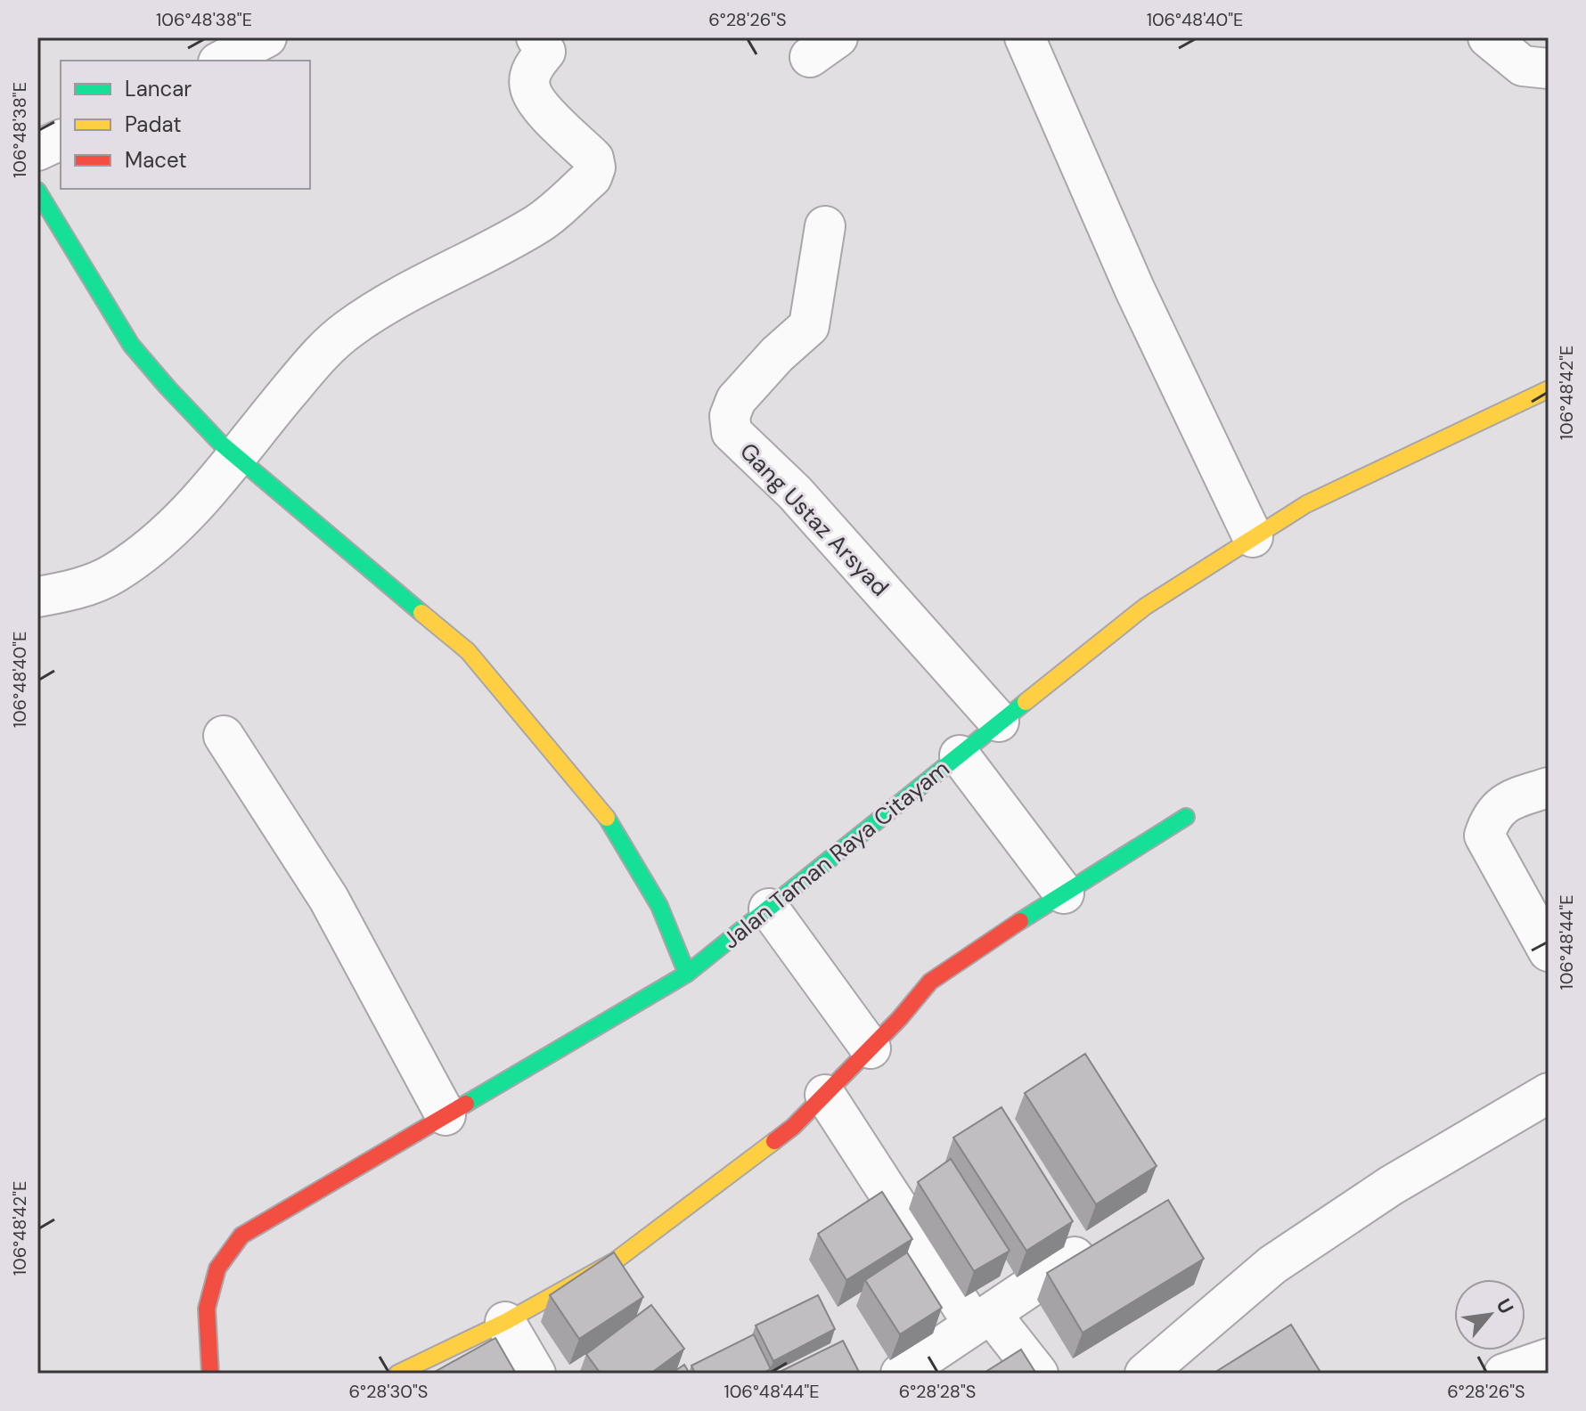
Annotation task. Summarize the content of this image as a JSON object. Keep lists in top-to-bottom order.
{
  "streets": {
    "street": ["Gang Ustaz Arsyad", "Jalan Taman Raya Citayam"]
  },
  "crossings": [
    ["Gang Ustaz Arsyad", "Jalan Taman Raya Citayam"]
  ],
  "legend": ["Lancar", "Padat", "Macet"],
  "north": "top right",
  "coordinates": [
    "106°48'38\"E",
    "6°28'26\"S",
    "106°48'40\"E",
    "106°48'42\"E",
    "106°48'44\"E",
    "6°28'30\"S",
    "6°28'28\"S"
  ]
}
